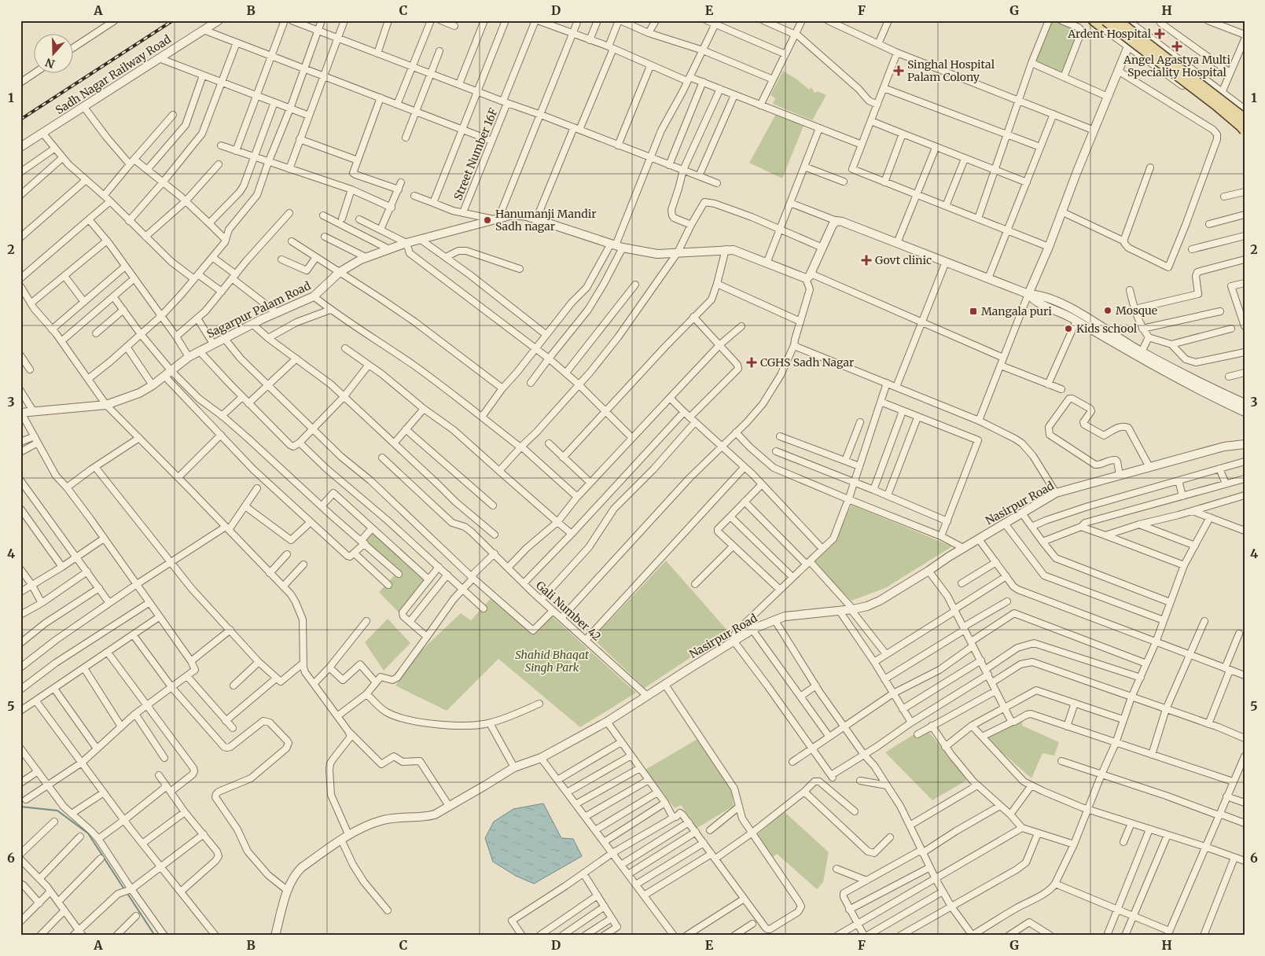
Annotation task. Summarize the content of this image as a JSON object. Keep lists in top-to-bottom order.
{
  "streets": {
    "street": [
      "Sadh Nagar Railway Road",
      "Street Number 16F",
      "Sagarpur Palam Road",
      "Nasirpur Road",
      "Gali Number 42"
    ]
  },
  "crossings": [
    ["Nasirpur Road", "Gali Number 42"]
  ],
  "parks": ["Shahid Bhagat Singh Park"],
  "places": {
    "health": [
      "Ardent Hospital",
      "Angel Agastya Multi Speciality Hospital",
      "Singhal Hospital Palam Colony",
      "Govt clinic",
      "CGHS Sadh Nagar"
    ],
    "other": ["Hanumanji Mandir Sadh nagar", "Mosque", "Kids school"],
    "transit": ["Mangala puri"]
  },
  "north": "bottom",
  "grid": {
    "columns": [
      "A",
      "B",
      "C",
      "D",
      "E",
      "F",
      "G",
      "H"
    ],
    "rows": [
      "1",
      "2",
      "3",
      "4",
      "5",
      "6"
    ]
  }
}
